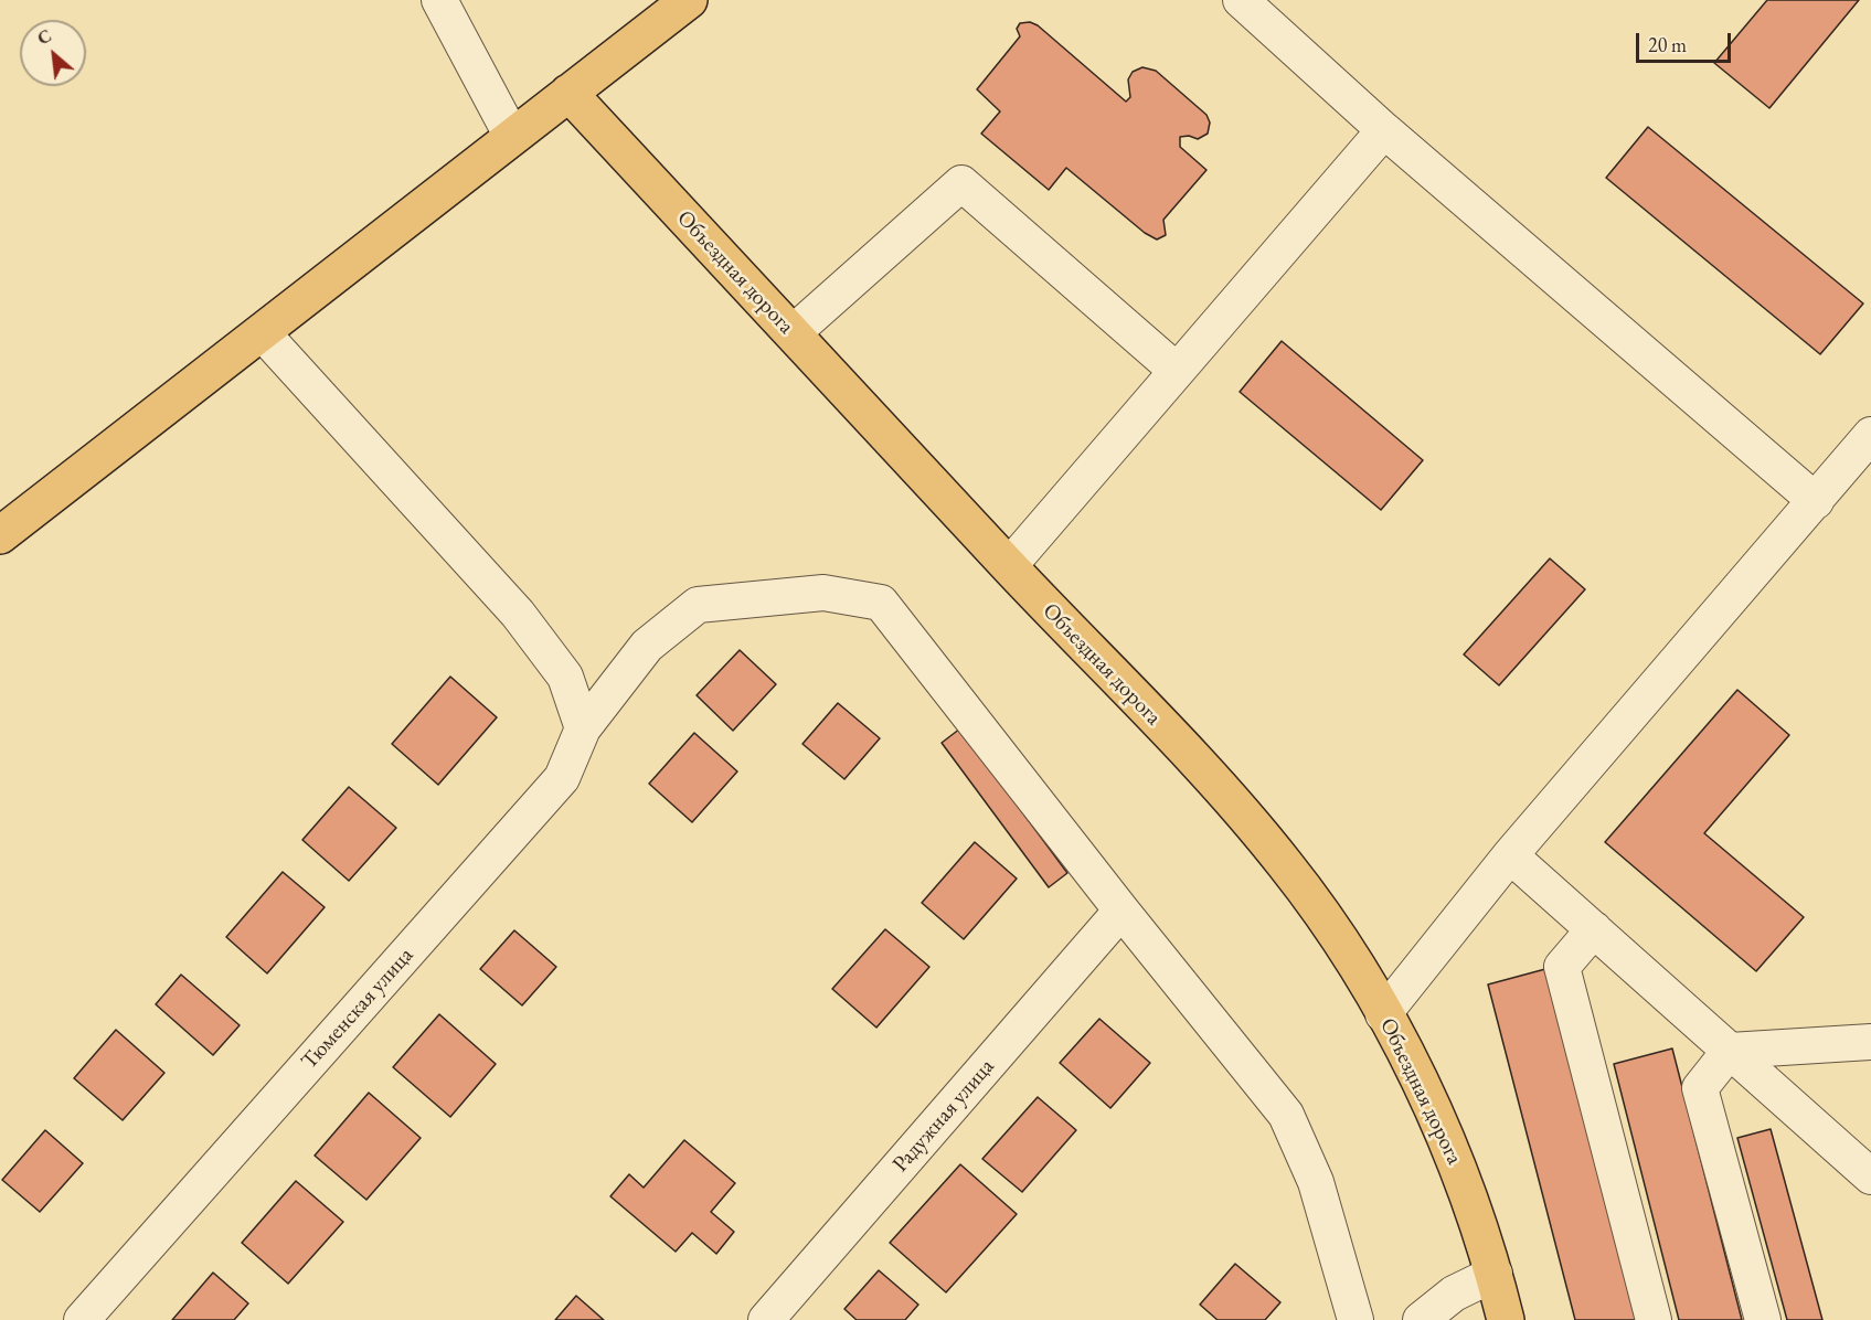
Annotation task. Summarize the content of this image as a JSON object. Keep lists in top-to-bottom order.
{
  "streets": {
    "main road": ["Объездная дорога"],
    "street": ["Тюменская улица", "Радужная улица"]
  },
  "crossings": [
    ["Тюменская улица", "Радужная улица"]
  ],
  "scale_bar": "20 m",
  "north": "top left"
}
